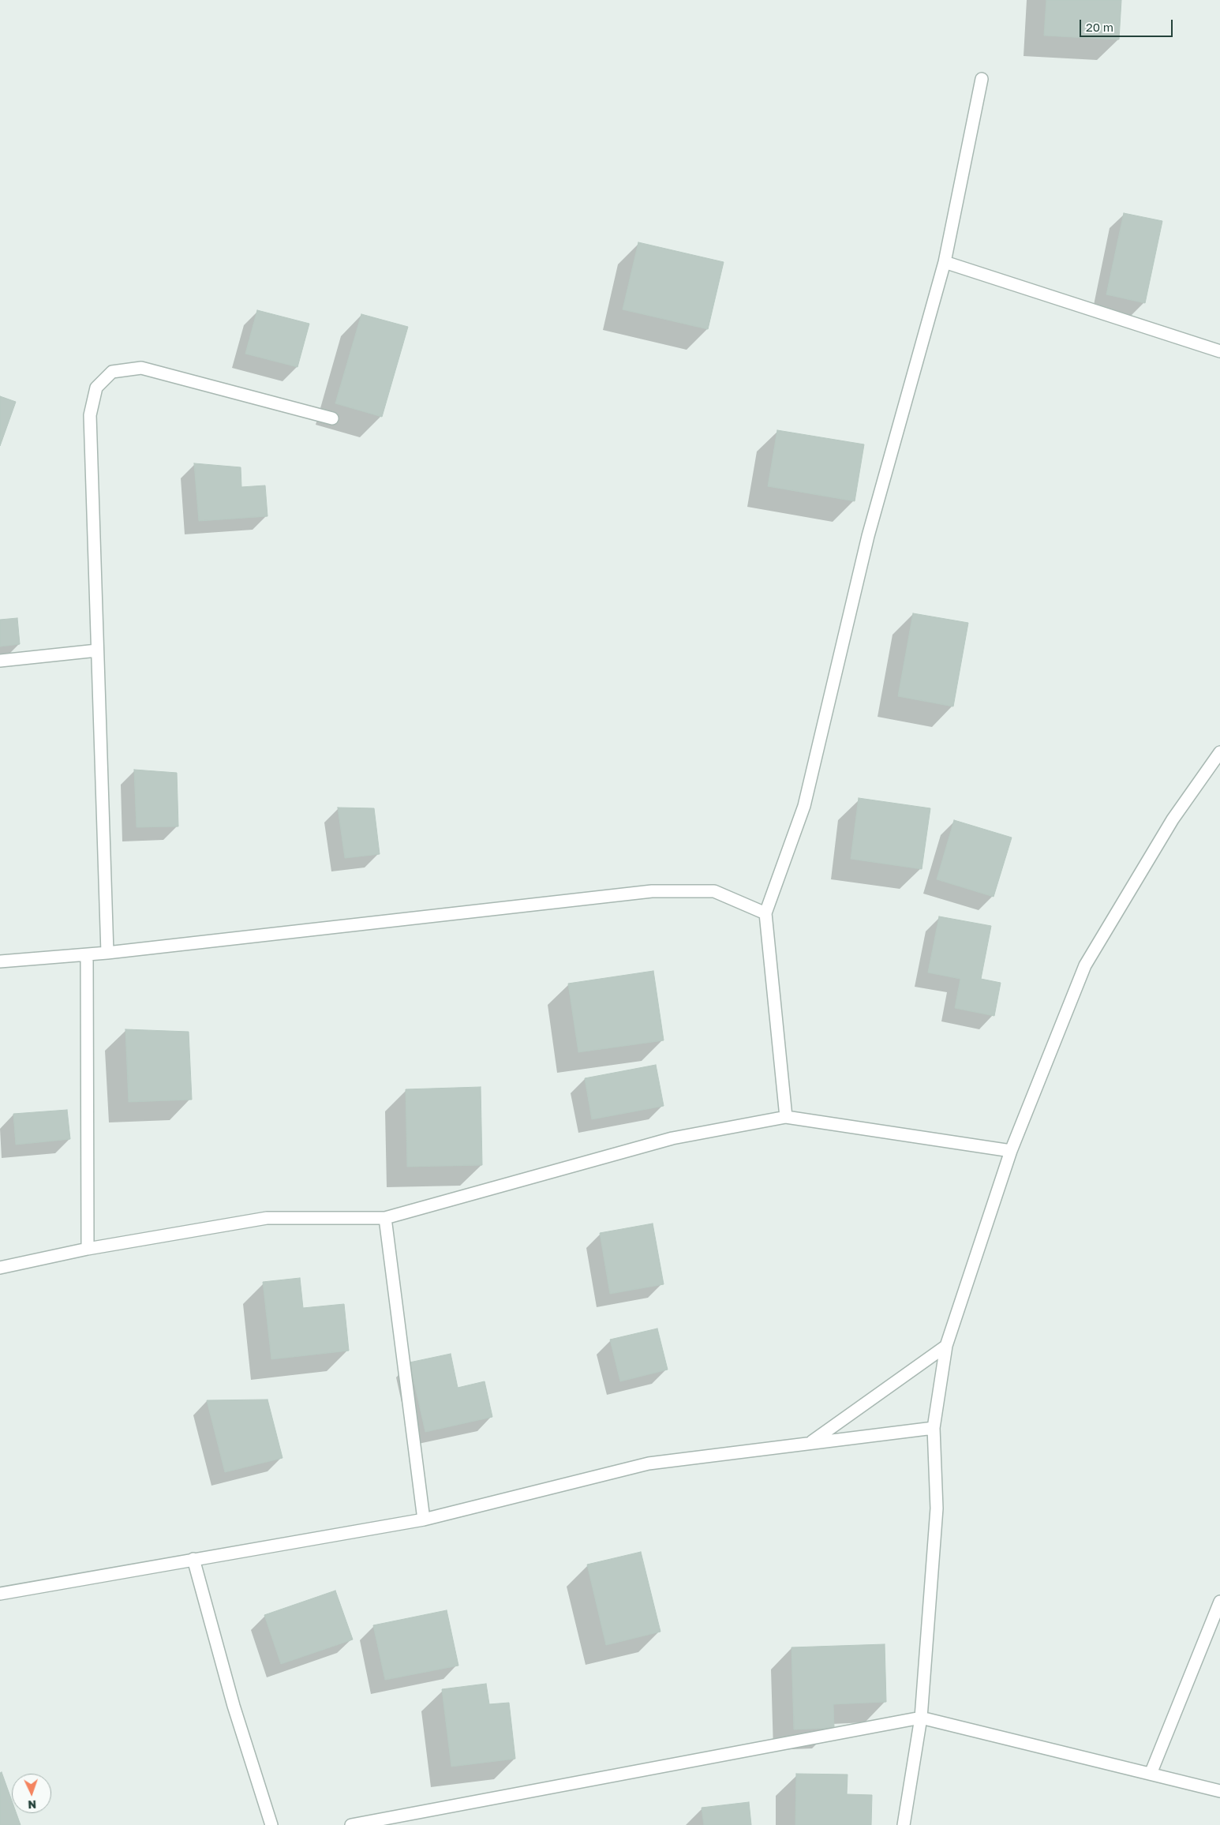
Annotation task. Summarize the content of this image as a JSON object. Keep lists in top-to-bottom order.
{
  "scale_bar": "20 m",
  "north": "bottom"
}
